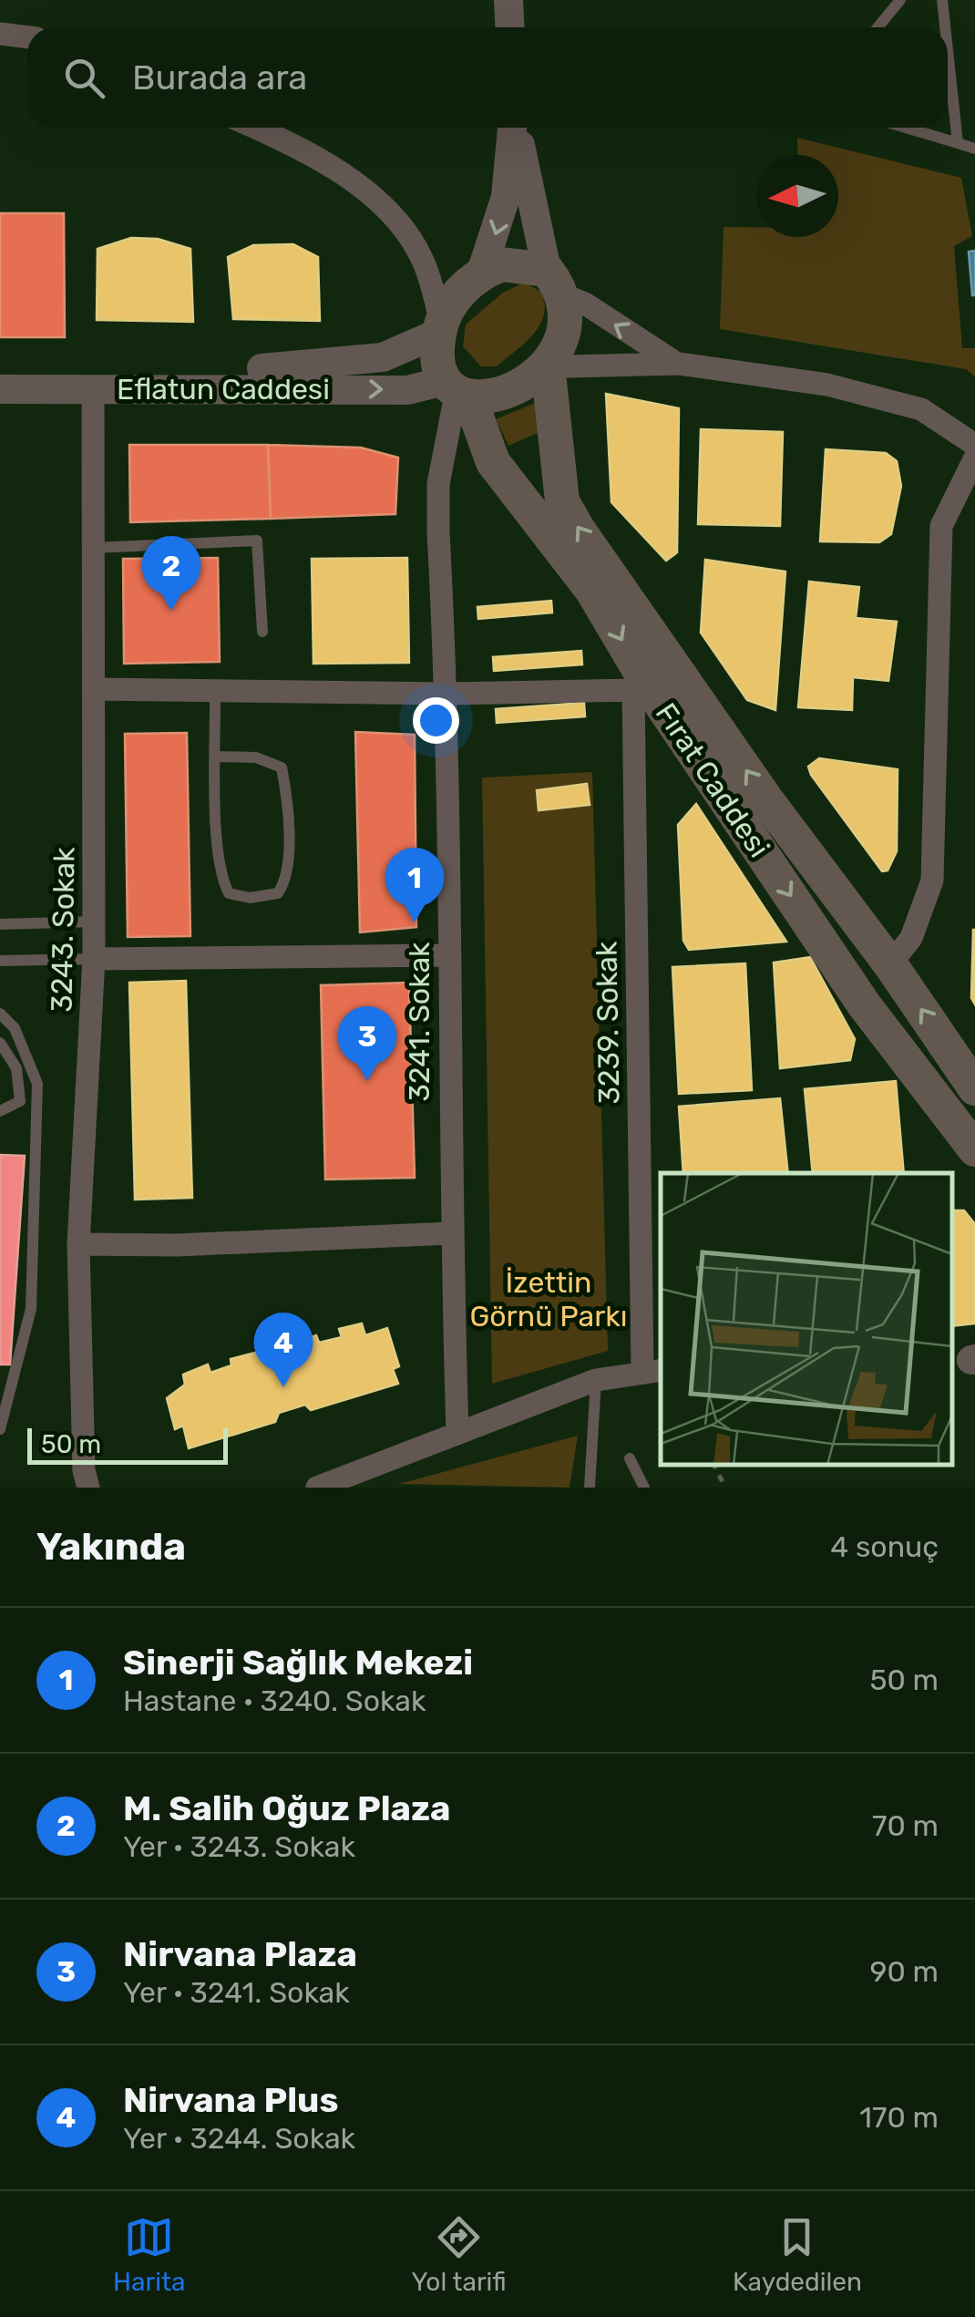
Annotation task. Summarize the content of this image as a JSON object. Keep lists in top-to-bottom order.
{
  "streets": {
    "main road": ["Fırat Caddesi"],
    "street": [
      "Eflatun Caddesi",
      "3243. Sokak",
      "3241. Sokak",
      "3239. Sokak"
    ]
  },
  "crossings": [
    ["Eflatun Caddesi", "Fırat Caddesi"],
    ["Eflatun Caddesi", "3243. Sokak"],
    ["Eflatun Caddesi", "3241. Sokak"],
    ["Fırat Caddesi", "3241. Sokak"],
    ["Fırat Caddesi", "3239. Sokak"]
  ],
  "parks": ["İzettin Görnü Parkı"],
  "scale_bar": "50 m",
  "north": "left",
  "page": {
    "search": "Burada ara",
    "pins": [
      "2",
      "1",
      "3",
      "4"
    ],
    "scale": "50 m",
    "heading": ["Yakında", "4 sonuç"],
    "list": [
      {
        "mark": "1",
        "name": "Sinerji Sağlık Mekezi",
        "note": "Hastane · 3240. Sokak",
        "value": "50 m"
      },
      {
        "mark": "2",
        "name": "M. Salih Oğuz Plaza",
        "note": "Yer · 3243. Sokak",
        "value": "70 m"
      },
      {
        "mark": "3",
        "name": "Nirvana Plaza",
        "note": "Yer · 3241. Sokak",
        "value": "90 m"
      },
      {
        "mark": "4",
        "name": "Nirvana Plus",
        "note": "Yer · 3244. Sokak",
        "value": "170 m"
      }
    ],
    "nav": ["Harita", "Yol tarifi", "Kaydedilen"]
  }
}
